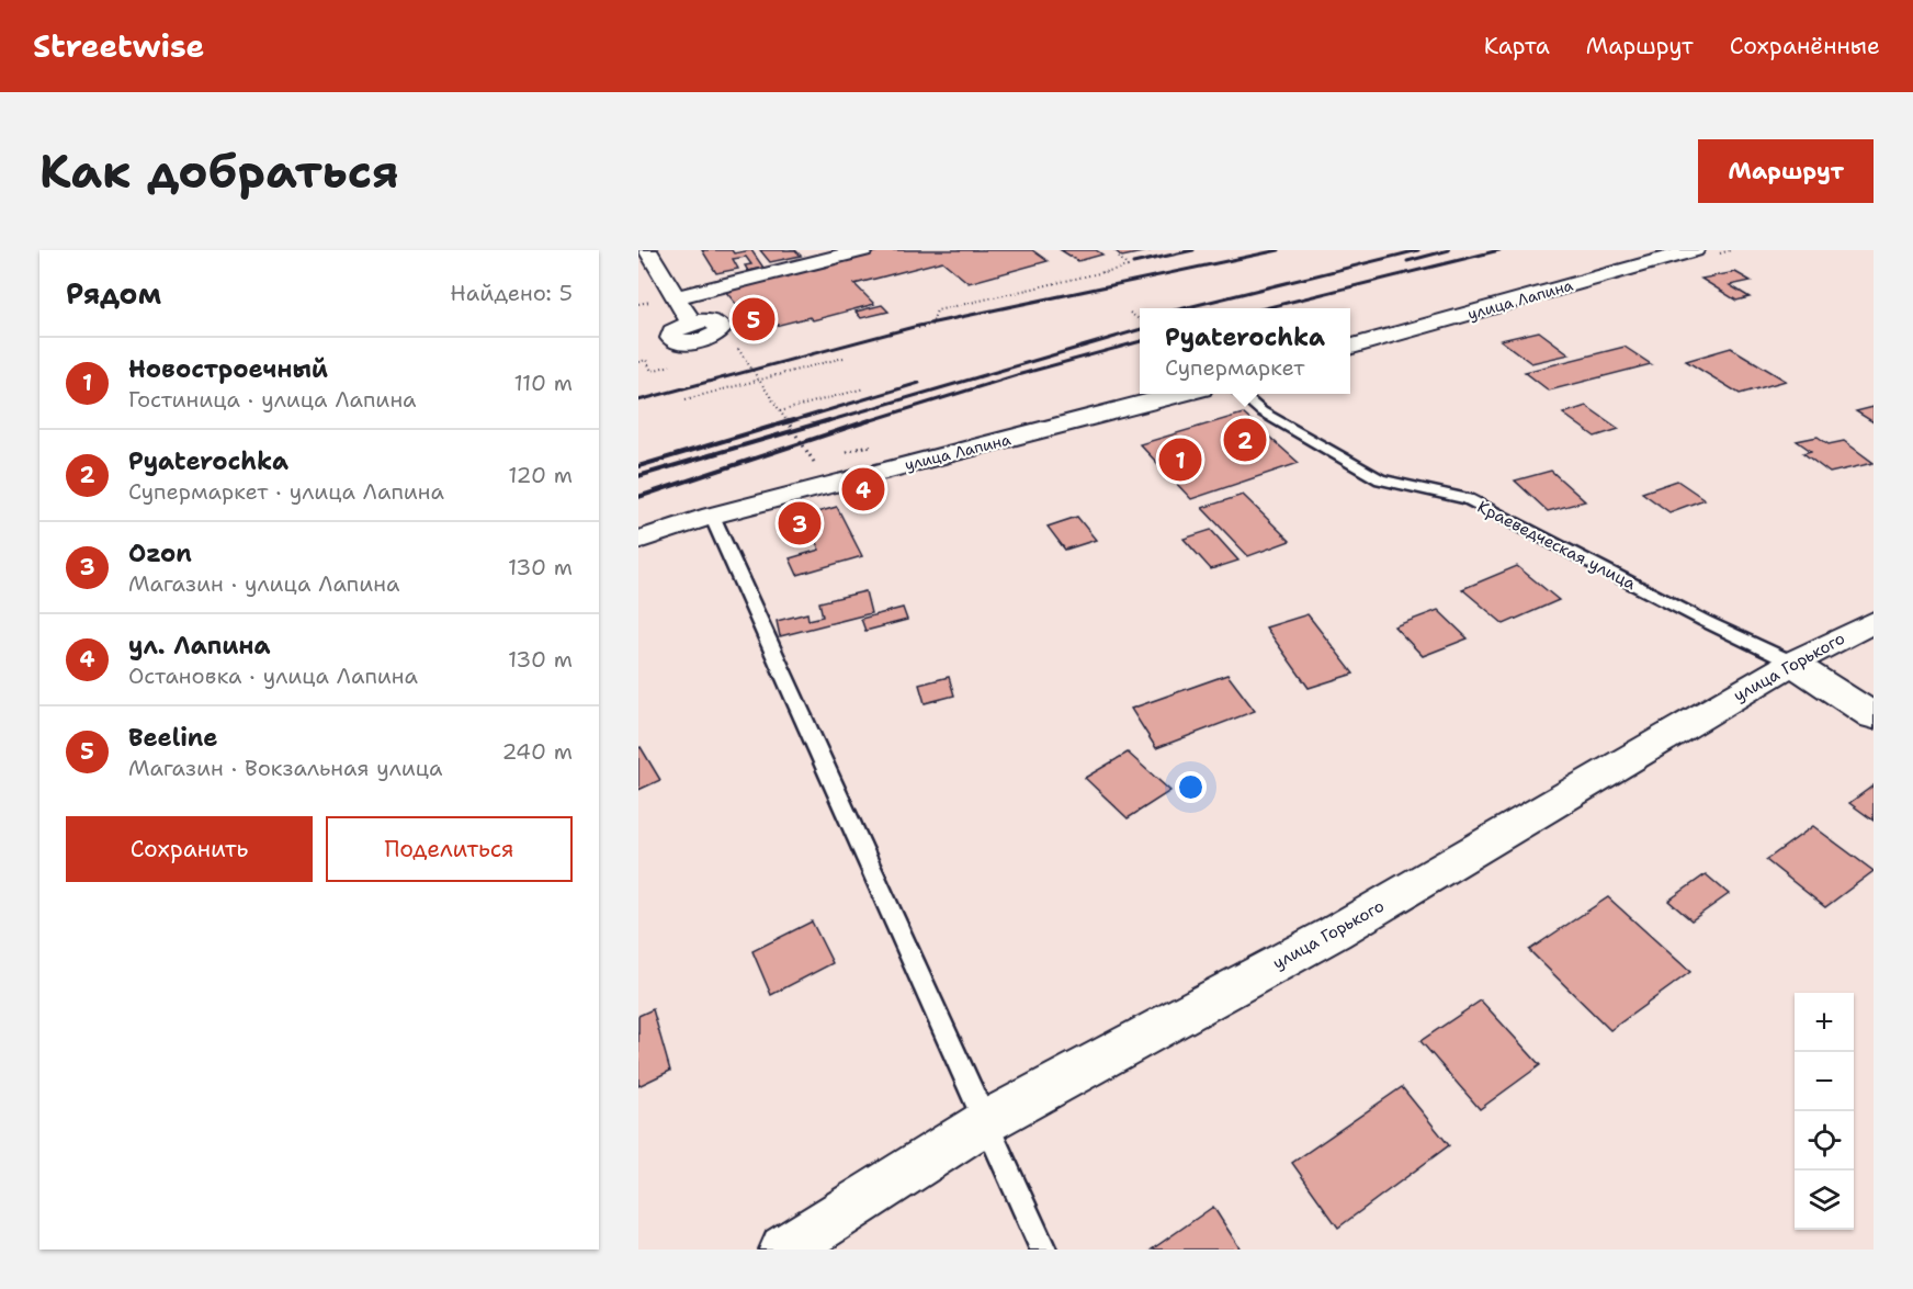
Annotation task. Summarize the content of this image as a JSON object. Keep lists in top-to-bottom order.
{
  "streets": {
    "street": ["улица Лапина", "Краеведческая улица", "улица Горького"]
  },
  "crossings": [
    ["Краеведческая улица", "улица Горького"]
  ],
  "page": {
    "header": "Streetwise",
    "nav": ["Карта", "Маршрут", "Сохранённые"],
    "buttons": [
      "Маршрут",
      ["Сохранить", "Поделиться"]
    ],
    "title": "Как добраться",
    "heading": ["Рядом", "Найдено: 5"],
    "pins": [
      "5",
      "2",
      "1",
      "4",
      "3"
    ],
    "popup": ["Pyaterochka", "Супермаркет"],
    "list": [
      {
        "mark": "1",
        "name": "Новостроечный",
        "note": "Гостиница · улица Лапина",
        "value": "110 m"
      },
      {
        "mark": "2",
        "name": "Pyaterochka",
        "note": "Супермаркет · улица Лапина",
        "value": "120 m"
      },
      {
        "mark": "3",
        "name": "Ozon",
        "note": "Магазин · улица Лапина",
        "value": "130 m"
      },
      {
        "mark": "4",
        "name": "ул. Лапина",
        "note": "Остановка · улица Лапина",
        "value": "130 m"
      },
      {
        "mark": "5",
        "name": "Beeline",
        "note": "Магазин · Вокзальная улица",
        "value": "240 m"
      }
    ],
    "map_buttons": ["+", "−"]
  }
}
